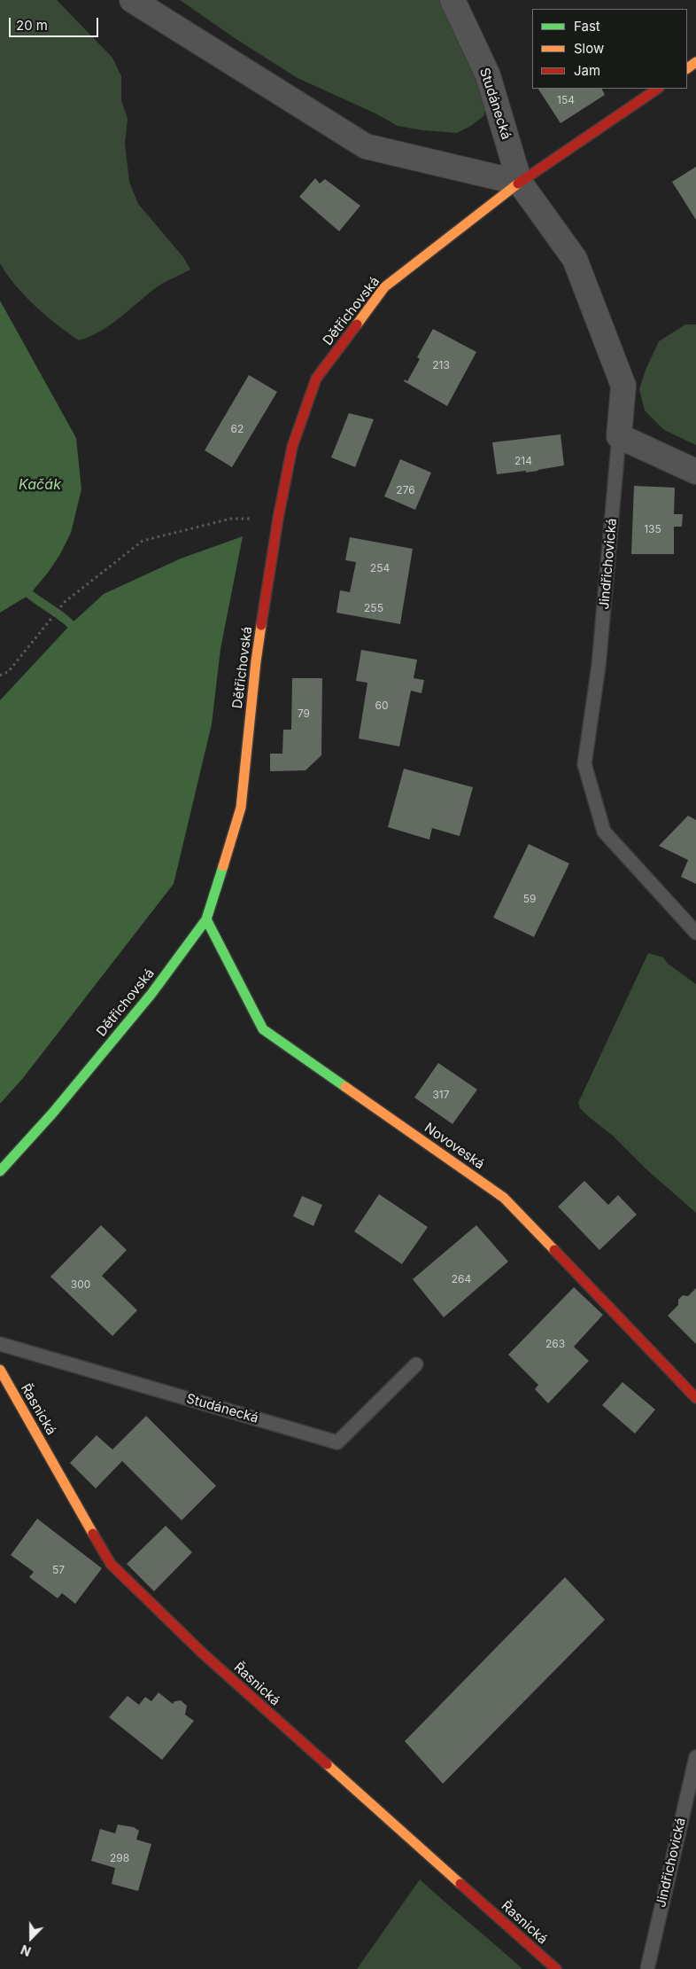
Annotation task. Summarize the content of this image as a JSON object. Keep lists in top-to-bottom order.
{
  "streets": {
    "street": [
      "Studánecká",
      "Dětřichovská",
      "Jindřichovická",
      "Novoveská",
      "Řasnická"
    ]
  },
  "crossings": [
    ["Studánecká", "Dětřichovská"],
    ["Studánecká", "Jindřichovická"],
    ["Dětřichovská", "Jindřichovická"],
    ["Dětřichovská", "Novoveská"]
  ],
  "water": ["Kačák"],
  "house_numbers": [
    "154",
    "213",
    "62",
    "214",
    "276",
    "135",
    "254",
    "255",
    "60",
    "79",
    "59",
    "317",
    "264",
    "300",
    "263",
    "57",
    "298"
  ],
  "legend": ["Fast", "Slow", "Jam"],
  "scale_bar": "20 m",
  "north": "bottom"
}
